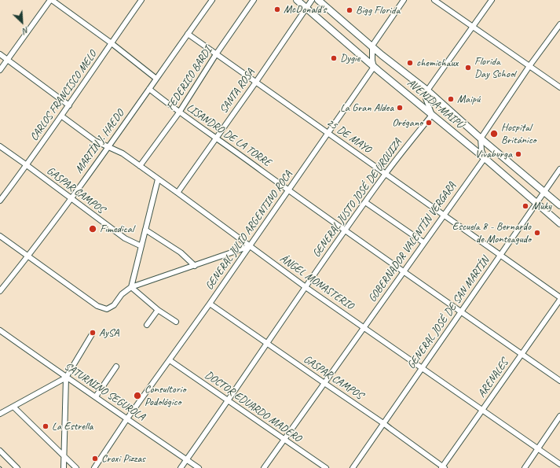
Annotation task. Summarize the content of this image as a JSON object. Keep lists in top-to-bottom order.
{
  "streets": {
    "main road": ["AVENIDA MAIPÚ"],
    "street": [
      "FEDERICO BARDI",
      "SANTA ROSA",
      "CARLOS FRANCISCO MELO",
      "LISANDRO DE LA TORRE",
      "25 DE MAYO",
      "MARTÍN J. HAEDO",
      "GASPAR CAMPOS",
      "GENERAL JUSTO JOSÉ DE URQUIZA",
      "GENERAL JULIO ARGENTINO ROCA",
      "GOBERNADOR VALENTÍN VERGARA",
      "ÁNGEL MONASTERIO",
      "GENERAL JOSÉ DE SAN MARTÍN",
      "ARENALES",
      "SATURNINO SEGUROLA",
      "DOCTOR EDUARDO MADERO"
    ]
  },
  "crossings": [
    ["FEDERICO BARDI", "LISANDRO DE LA TORRE"],
    ["FEDERICO BARDI", "25 DE MAYO"],
    ["FEDERICO BARDI", "ÁNGEL MONASTERIO"],
    ["SANTA ROSA", "AVENIDA MAIPÚ"],
    ["SANTA ROSA", "LISANDRO DE LA TORRE"],
    ["SANTA ROSA", "25 DE MAYO"],
    ["SANTA ROSA", "ÁNGEL MONASTERIO"],
    ["CARLOS FRANCISCO MELO", "GASPAR CAMPOS"],
    ["CARLOS FRANCISCO MELO", "ÁNGEL MONASTERIO"],
    ["AVENIDA MAIPÚ", "GENERAL JUSTO JOSÉ DE URQUIZA"],
    ["AVENIDA MAIPÚ", "GENERAL JULIO ARGENTINO ROCA"],
    ["AVENIDA MAIPÚ", "GOBERNADOR VALENTÍN VERGARA"],
    ["AVENIDA MAIPÚ", "GENERAL JOSÉ DE SAN MARTÍN"],
    ["LISANDRO DE LA TORRE", "MARTÍN J. HAEDO"],
    ["LISANDRO DE LA TORRE", "GENERAL JUSTO JOSÉ DE URQUIZA"],
    ["LISANDRO DE LA TORRE", "GENERAL JULIO ARGENTINO ROCA"],
    ["LISANDRO DE LA TORRE", "GOBERNADOR VALENTÍN VERGARA"],
    ["LISANDRO DE LA TORRE", "GENERAL JOSÉ DE SAN MARTÍN"],
    ["LISANDRO DE LA TORRE", "ARENALES"],
    ["25 DE MAYO", "MARTÍN J. HAEDO"],
    ["25 DE MAYO", "GENERAL JUSTO JOSÉ DE URQUIZA"],
    ["25 DE MAYO", "GENERAL JULIO ARGENTINO ROCA"],
    ["25 DE MAYO", "GOBERNADOR VALENTÍN VERGARA"],
    ["25 DE MAYO", "GENERAL JOSÉ DE SAN MARTÍN"],
    ["25 DE MAYO", "ARENALES"],
    ["MARTÍN J. HAEDO", "GASPAR CAMPOS"],
    ["MARTÍN J. HAEDO", "ÁNGEL MONASTERIO"],
    ["GASPAR CAMPOS", "GENERAL JUSTO JOSÉ DE URQUIZA"],
    ["GASPAR CAMPOS", "GENERAL JULIO ARGENTINO ROCA"],
    ["GASPAR CAMPOS", "GOBERNADOR VALENTÍN VERGARA"],
    ["GASPAR CAMPOS", "GENERAL JOSÉ DE SAN MARTÍN"],
    ["GASPAR CAMPOS", "ARENALES"],
    ["GENERAL JUSTO JOSÉ DE URQUIZA", "ÁNGEL MONASTERIO"],
    ["GENERAL JUSTO JOSÉ DE URQUIZA", "SATURNINO SEGUROLA"],
    ["GENERAL JUSTO JOSÉ DE URQUIZA", "DOCTOR EDUARDO MADERO"],
    ["GENERAL JULIO ARGENTINO ROCA", "ÁNGEL MONASTERIO"],
    ["GENERAL JULIO ARGENTINO ROCA", "SATURNINO SEGUROLA"],
    ["GENERAL JULIO ARGENTINO ROCA", "DOCTOR EDUARDO MADERO"],
    ["GOBERNADOR VALENTÍN VERGARA", "ÁNGEL MONASTERIO"],
    ["GOBERNADOR VALENTÍN VERGARA", "DOCTOR EDUARDO MADERO"],
    ["ÁNGEL MONASTERIO", "GENERAL JOSÉ DE SAN MARTÍN"],
    ["ÁNGEL MONASTERIO", "ARENALES"]
  ],
  "places": [
    "McDonald's",
    "Bigg Florida",
    "Dygie",
    "chemichaux",
    "Florida Day School",
    "Maipú",
    "La Gran Aldea",
    "Orégano",
    "Hospital Británico",
    "Vivaburga",
    "Muky",
    "Fimedical",
    "Escuela 8 - Bernardo de Monteagudo",
    "AySA",
    "Consultorio Podológico",
    "La Estrella",
    "Croxi Pizzas"
  ],
  "north": "bottom right"
}
